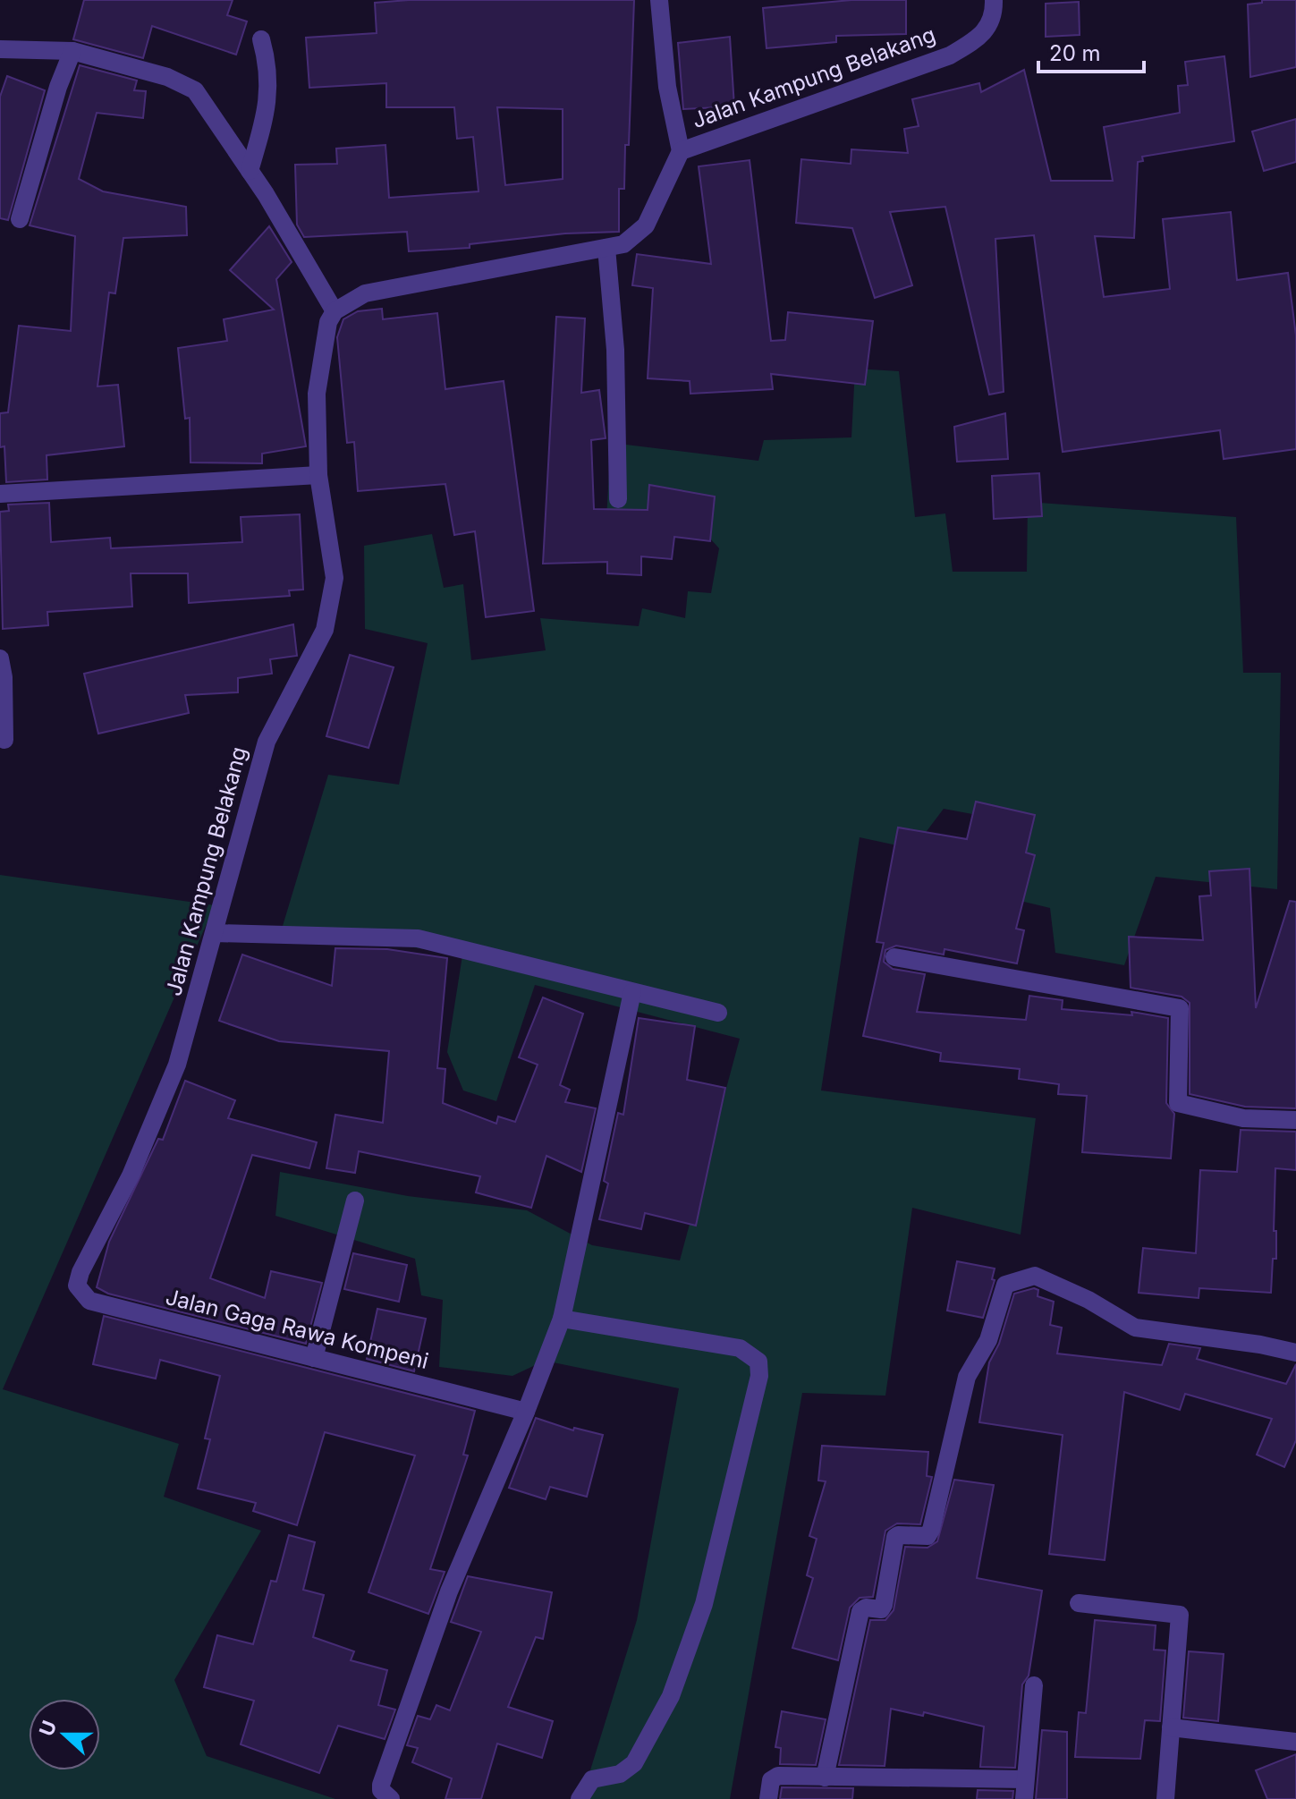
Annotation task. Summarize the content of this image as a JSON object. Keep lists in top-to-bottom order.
{
  "streets": {
    "street": ["Jalan Kampung Belakang", "Jalan Gaga Rawa Kompeni"]
  },
  "crossings": [
    ["Jalan Kampung Belakang", "Jalan Gaga Rawa Kompeni"]
  ],
  "scale_bar": "20 m",
  "north": "left"
}
